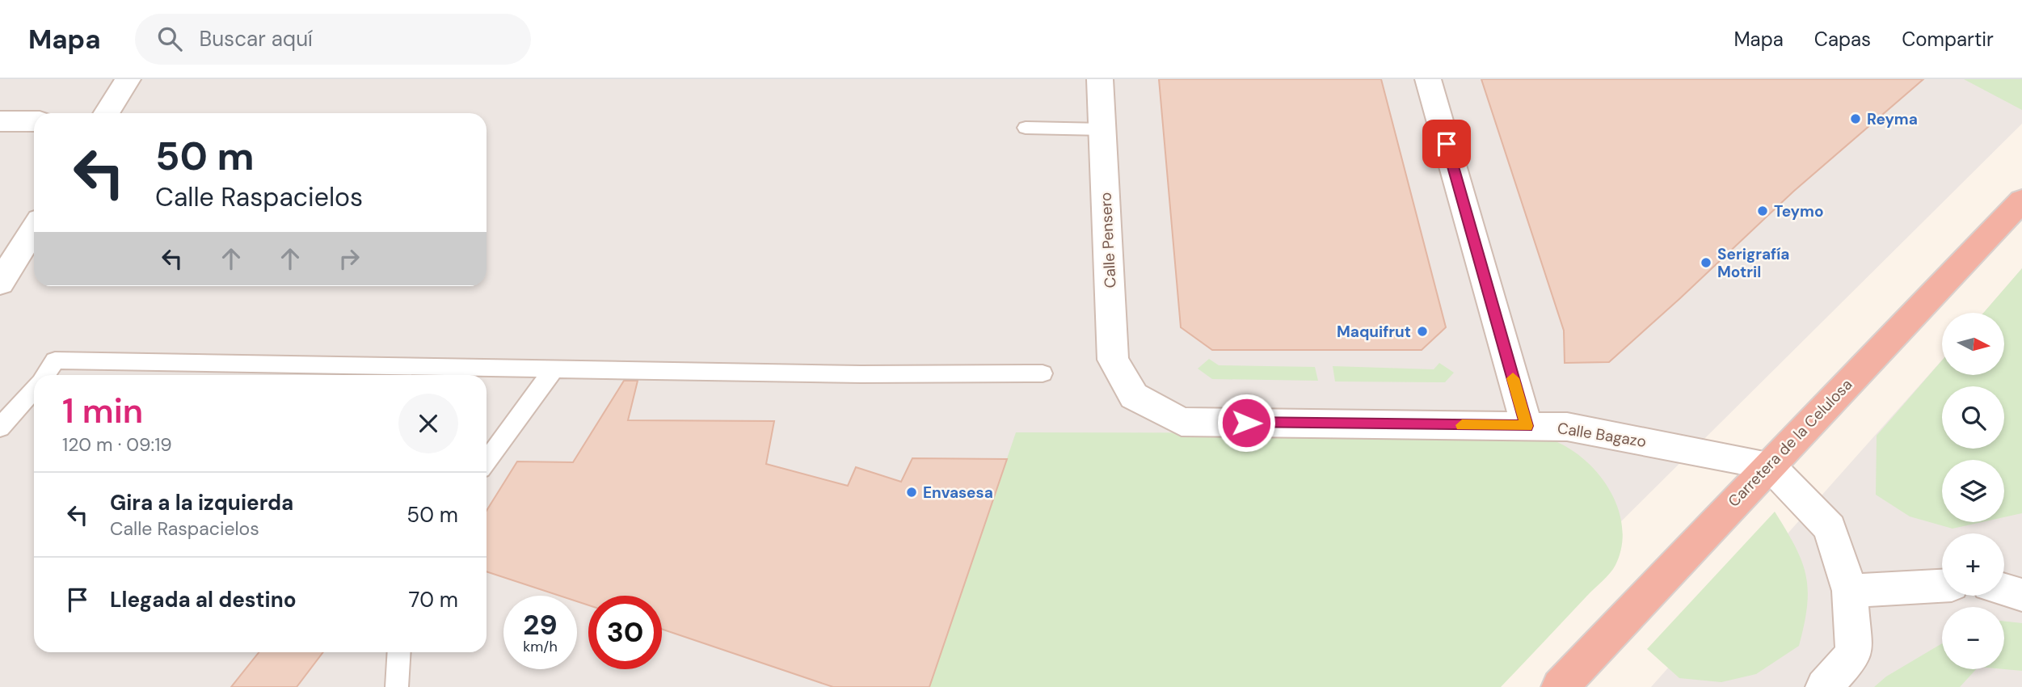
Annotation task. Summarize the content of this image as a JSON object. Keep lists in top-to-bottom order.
{
  "streets": {
    "highway": ["Carretera de la Celulosa"],
    "street": ["Calle Pensero", "Calle Bagazo"]
  },
  "crossings": [
    ["Calle Pensero", "Calle Bagazo"],
    ["Calle Bagazo", "Carretera de la Celulosa"]
  ],
  "places": [
    "Reyma",
    "Teymo",
    "Serigrafía Motril",
    "Maquifrut",
    "Envasesa"
  ],
  "north": "right",
  "page": {
    "header": "Mapa",
    "search": "Buscar aquí",
    "nav": ["Mapa", "Capas", "Compartir"],
    "turn": ["50 m", "Calle Raspacielos"],
    "map_buttons": ["+", "−"],
    "heading": ["1 min", "120 m · 09:19"],
    "list": [
      {
        "name": "Gira a la izquierda",
        "note": "Calle Raspacielos",
        "value": "50 m"
      },
      {
        "name": "Llegada al destino",
        "value": "70 m"
      }
    ],
    "speed": "29 km/h",
    "limit": "30"
  }
}
